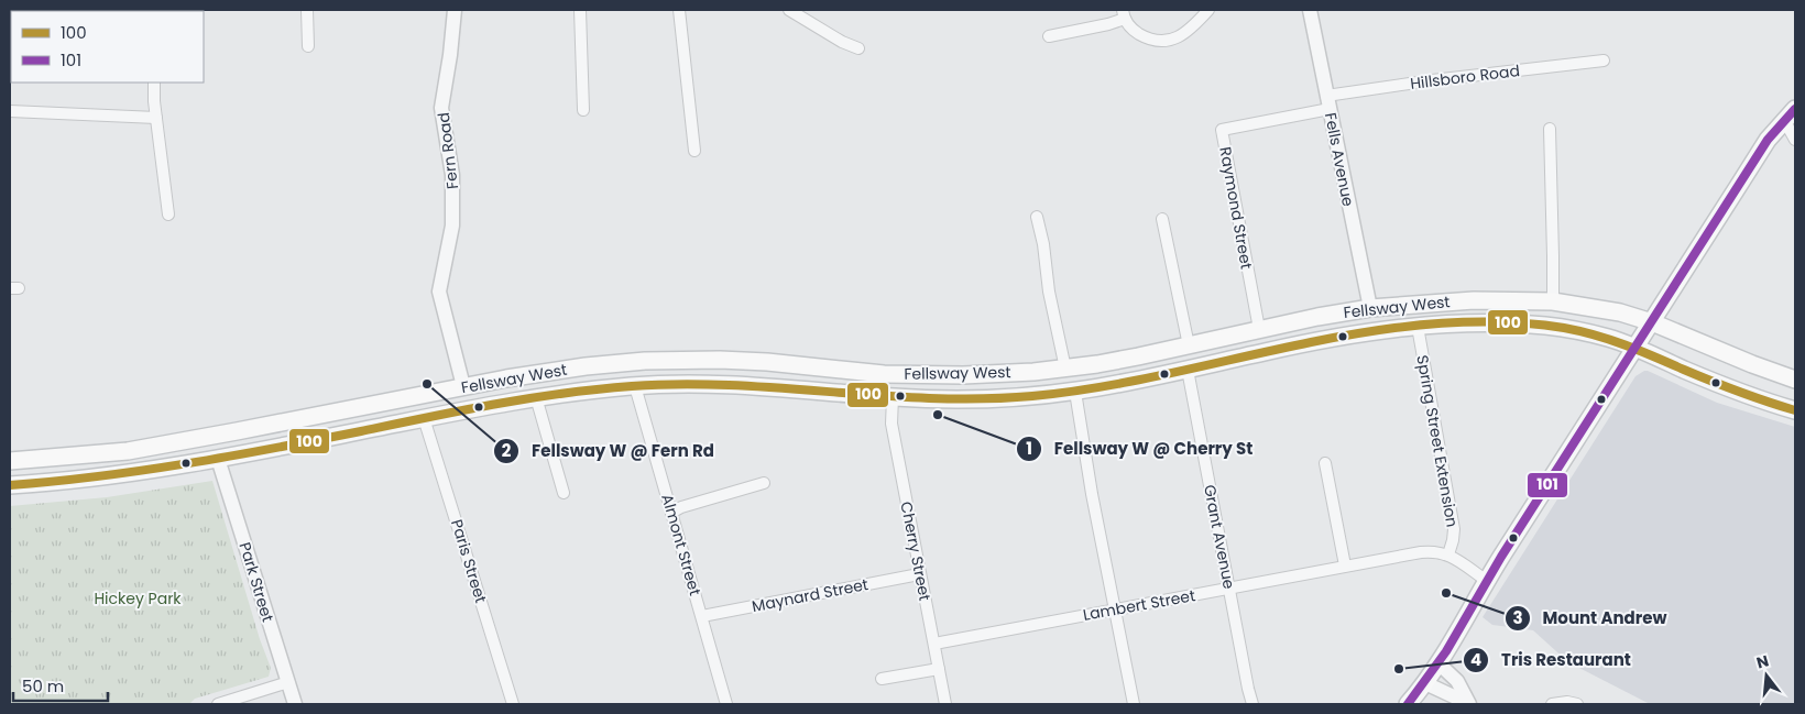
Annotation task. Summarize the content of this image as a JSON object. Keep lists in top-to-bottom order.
{
  "streets": {
    "main road": ["Fellsway West"],
    "street": [
      "Hillsboro Road",
      "Fern Road",
      "Fells Avenue",
      "Raymond Street",
      "Spring Street Extension",
      "Grant Avenue",
      "Almont Street",
      "Cherry Street",
      "Paris Street",
      "Park Street",
      "Maynard Street",
      "Lambert Street"
    ]
  },
  "crossings": [
    ["Hillsboro Road", "Fells Avenue"],
    ["Hillsboro Road", "Raymond Street"],
    ["Fern Road", "Fellsway West"],
    ["Fells Avenue", "Raymond Street"],
    ["Fells Avenue", "Fellsway West"],
    ["Raymond Street", "Fellsway West"],
    ["Fellsway West", "Spring Street Extension"],
    ["Fellsway West", "Grant Avenue"],
    ["Fellsway West", "Almont Street"],
    ["Fellsway West", "Cherry Street"],
    ["Fellsway West", "Paris Street"],
    ["Fellsway West", "Park Street"],
    ["Spring Street Extension", "Lambert Street"],
    ["Grant Avenue", "Lambert Street"],
    ["Almont Street", "Maynard Street"],
    ["Cherry Street", "Maynard Street"],
    ["Cherry Street", "Lambert Street"]
  ],
  "parks": ["Hickey Park"],
  "places": [
    "Fellsway W @ Fern Rd",
    "Fellsway W @ Cherry St",
    "Mount Andrew",
    "Tris Restaurant"
  ],
  "lines": ["transit line 101", "transit line 100"],
  "legend": ["100", "101"],
  "scale_bar": "50 m",
  "north": "top"
}
